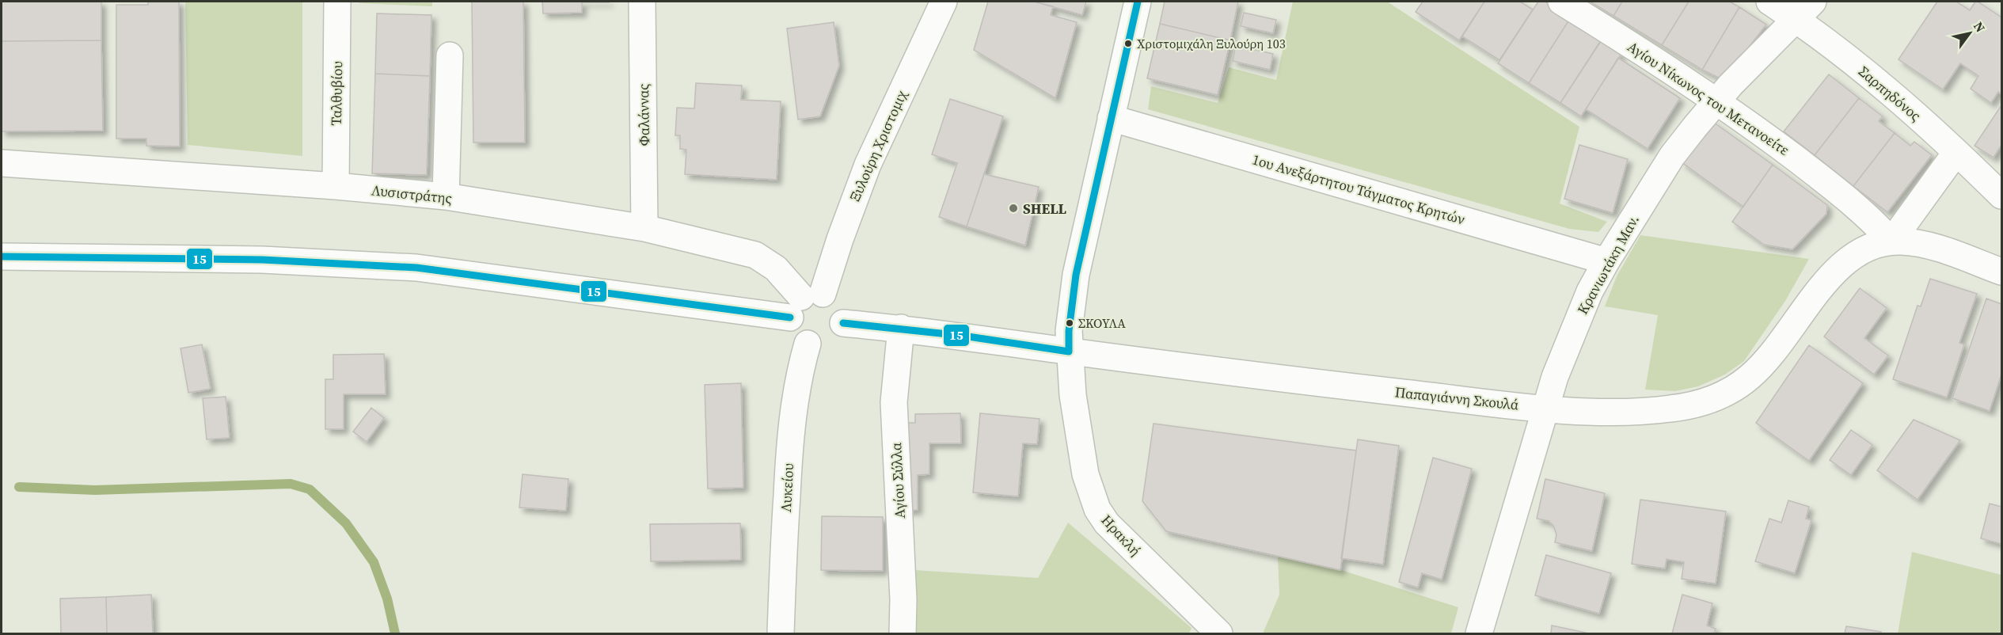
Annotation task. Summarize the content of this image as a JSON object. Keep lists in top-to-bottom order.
{
  "streets": {
    "street": [
      "Ταλθυβίου",
      "Σαρπηδόνος",
      "Αγίου Νίκωνος του Μετανοείτε",
      "Φαλάννας",
      "Ξυλούρη Χριστομιχ",
      "1ου Ανεξάρτητου Τάγματος Κρητών",
      "Λυσιστράτης",
      "Κρανιωτάκη Μαν.",
      "Παπαγιάννη Σκουλά",
      "Αγίου Σύλλα",
      "Λυκείου",
      "Ηρακλή"
    ]
  },
  "crossings": [
    ["Ταλθυβίου", "Λυσιστράτης"],
    ["Σαρπηδόνος", "Κρανιωτάκη Μαν."],
    ["Αγίου Νίκωνος του Μετανοείτε", "Κρανιωτάκη Μαν."],
    ["Αγίου Νίκωνος του Μετανοείτε", "Παπαγιάννη Σκουλά"],
    ["Φαλάννας", "Λυσιστράτης"],
    ["Ξυλούρη Χριστομιχ", "Λυσιστράτης"],
    ["Ξυλούρη Χριστομιχ", "Παπαγιάννη Σκουλά"],
    ["Ξυλούρη Χριστομιχ", "Λυκείου"],
    ["1ου Ανεξάρτητου Τάγματος Κρητών", "Κρανιωτάκη Μαν."],
    ["1ου Ανεξάρτητου Τάγματος Κρητών", "Ηρακλή"],
    ["Λυσιστράτης", "Παπαγιάννη Σκουλά"],
    ["Λυσιστράτης", "Λυκείου"],
    ["Κρανιωτάκη Μαν.", "Παπαγιάννη Σκουλά"],
    ["Παπαγιάννη Σκουλά", "Αγίου Σύλλα"],
    ["Παπαγιάννη Σκουλά", "Λυκείου"],
    ["Παπαγιάννη Σκουλά", "Ηρακλή"]
  ],
  "places": ["Χριστομιχάλη Ξυλούρη 103", "SHELL", "ΣΚΟΥΛΑ"],
  "lines": ["transit line 15"],
  "north": "top right"
}
